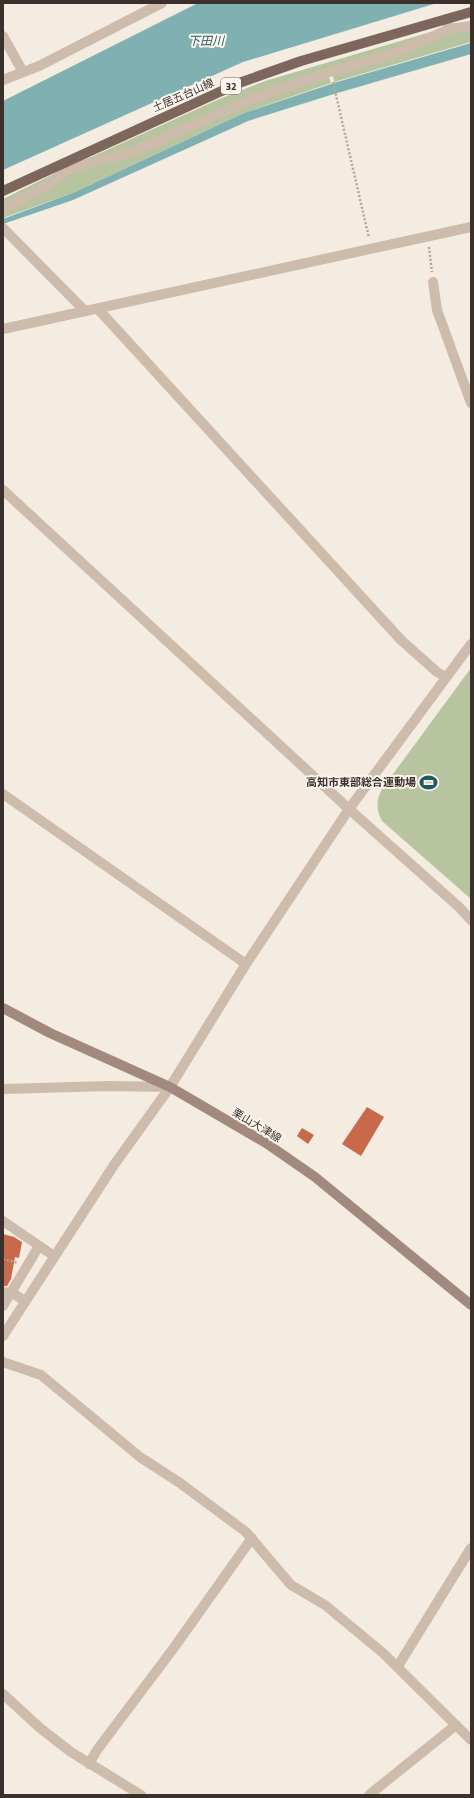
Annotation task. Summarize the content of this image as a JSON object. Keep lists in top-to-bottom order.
{
  "streets": {
    "main road": ["32", "土居五台山線", "栗山大津線"]
  },
  "water": ["下田川"],
  "places": {
    "sports": ["高知市東部総合運動場"]
  }
}
